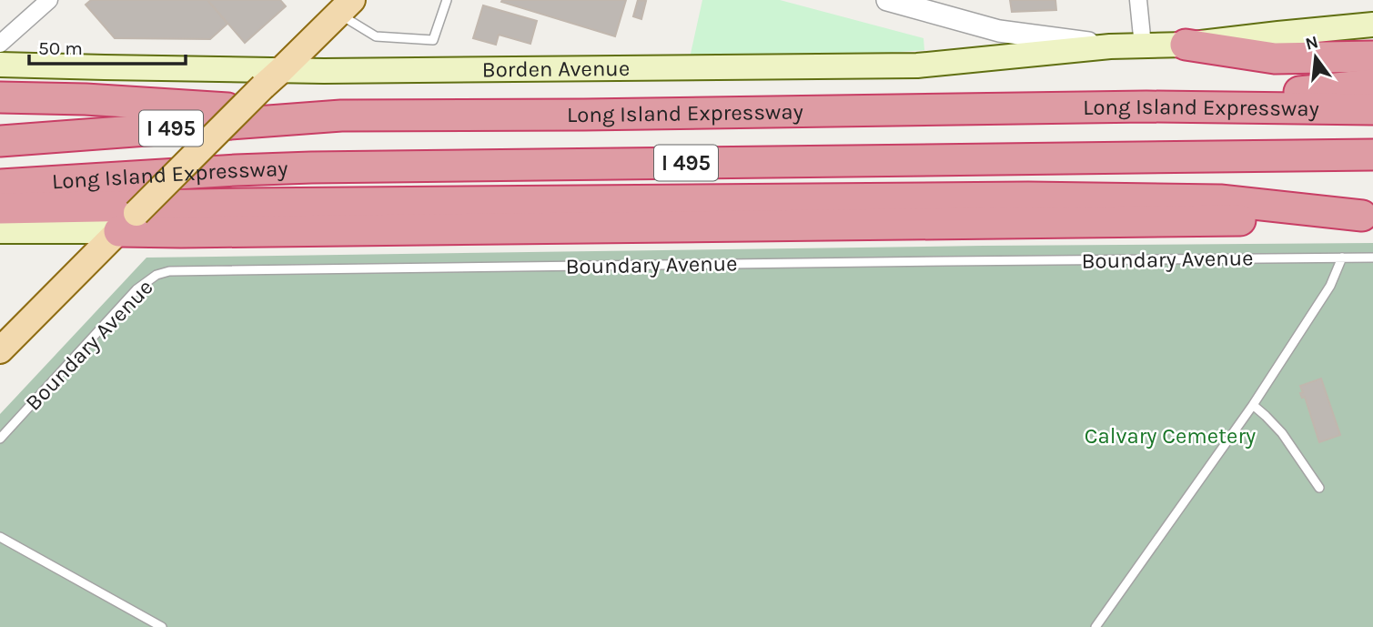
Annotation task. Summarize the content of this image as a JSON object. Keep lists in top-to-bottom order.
{
  "streets": {
    "highway": ["Long Island Expressway", "I 495"],
    "main road": ["Borden Avenue"],
    "lane": ["Boundary Avenue"]
  },
  "parks": ["Calvary Cemetery"],
  "scale_bar": "50 m",
  "north": "top"
}
